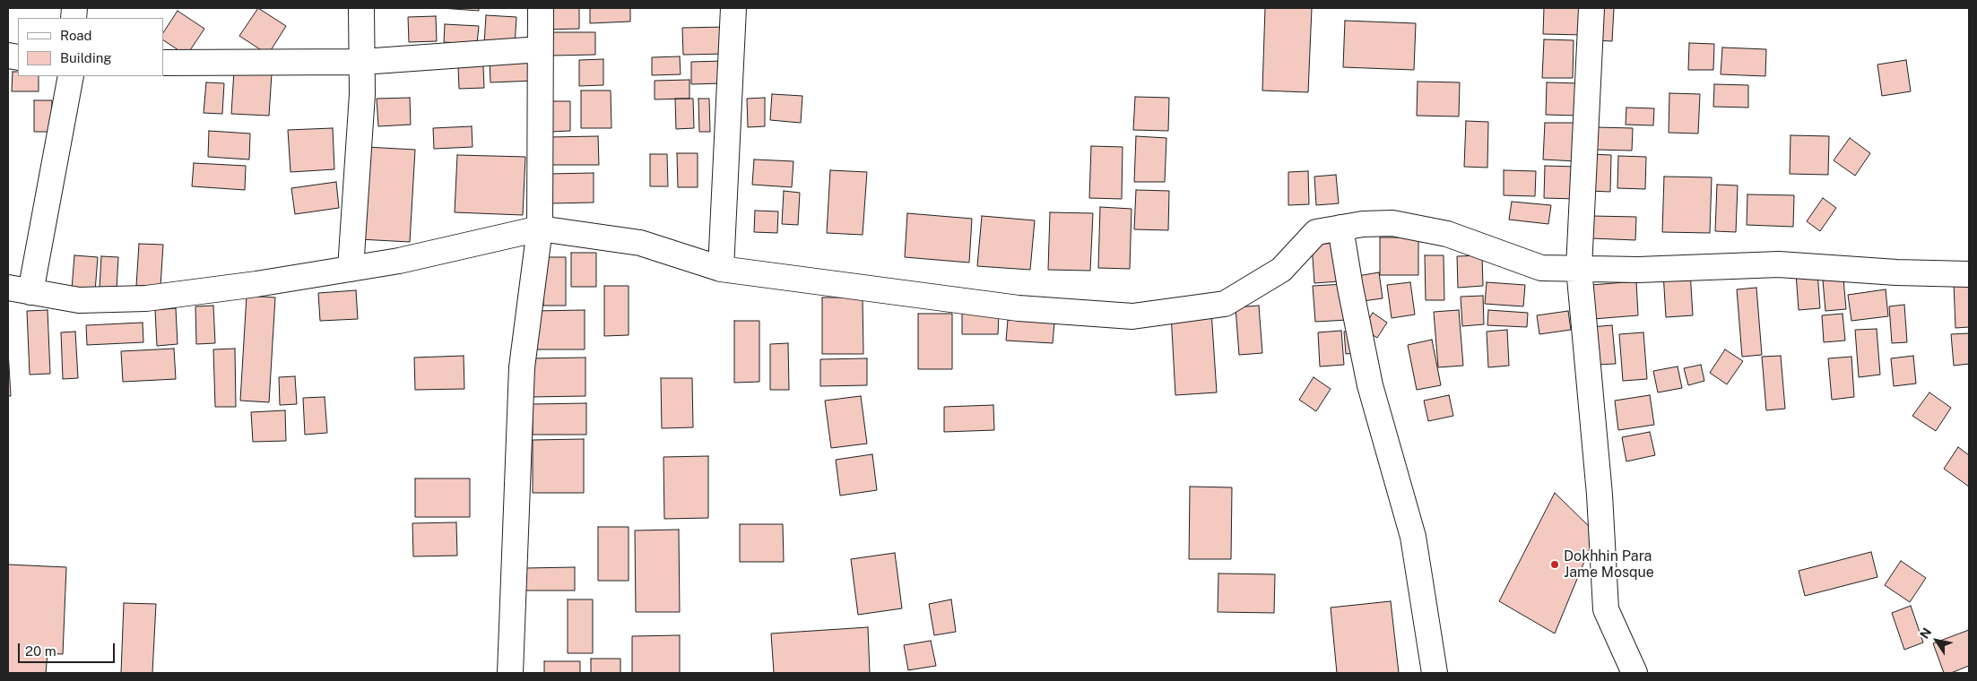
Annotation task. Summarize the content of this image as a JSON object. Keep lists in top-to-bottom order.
{
  "places": ["Dokhhin Para Jame Mosque"],
  "legend": ["Road", "Building"],
  "scale_bar": "20 m",
  "north": "top left"
}
